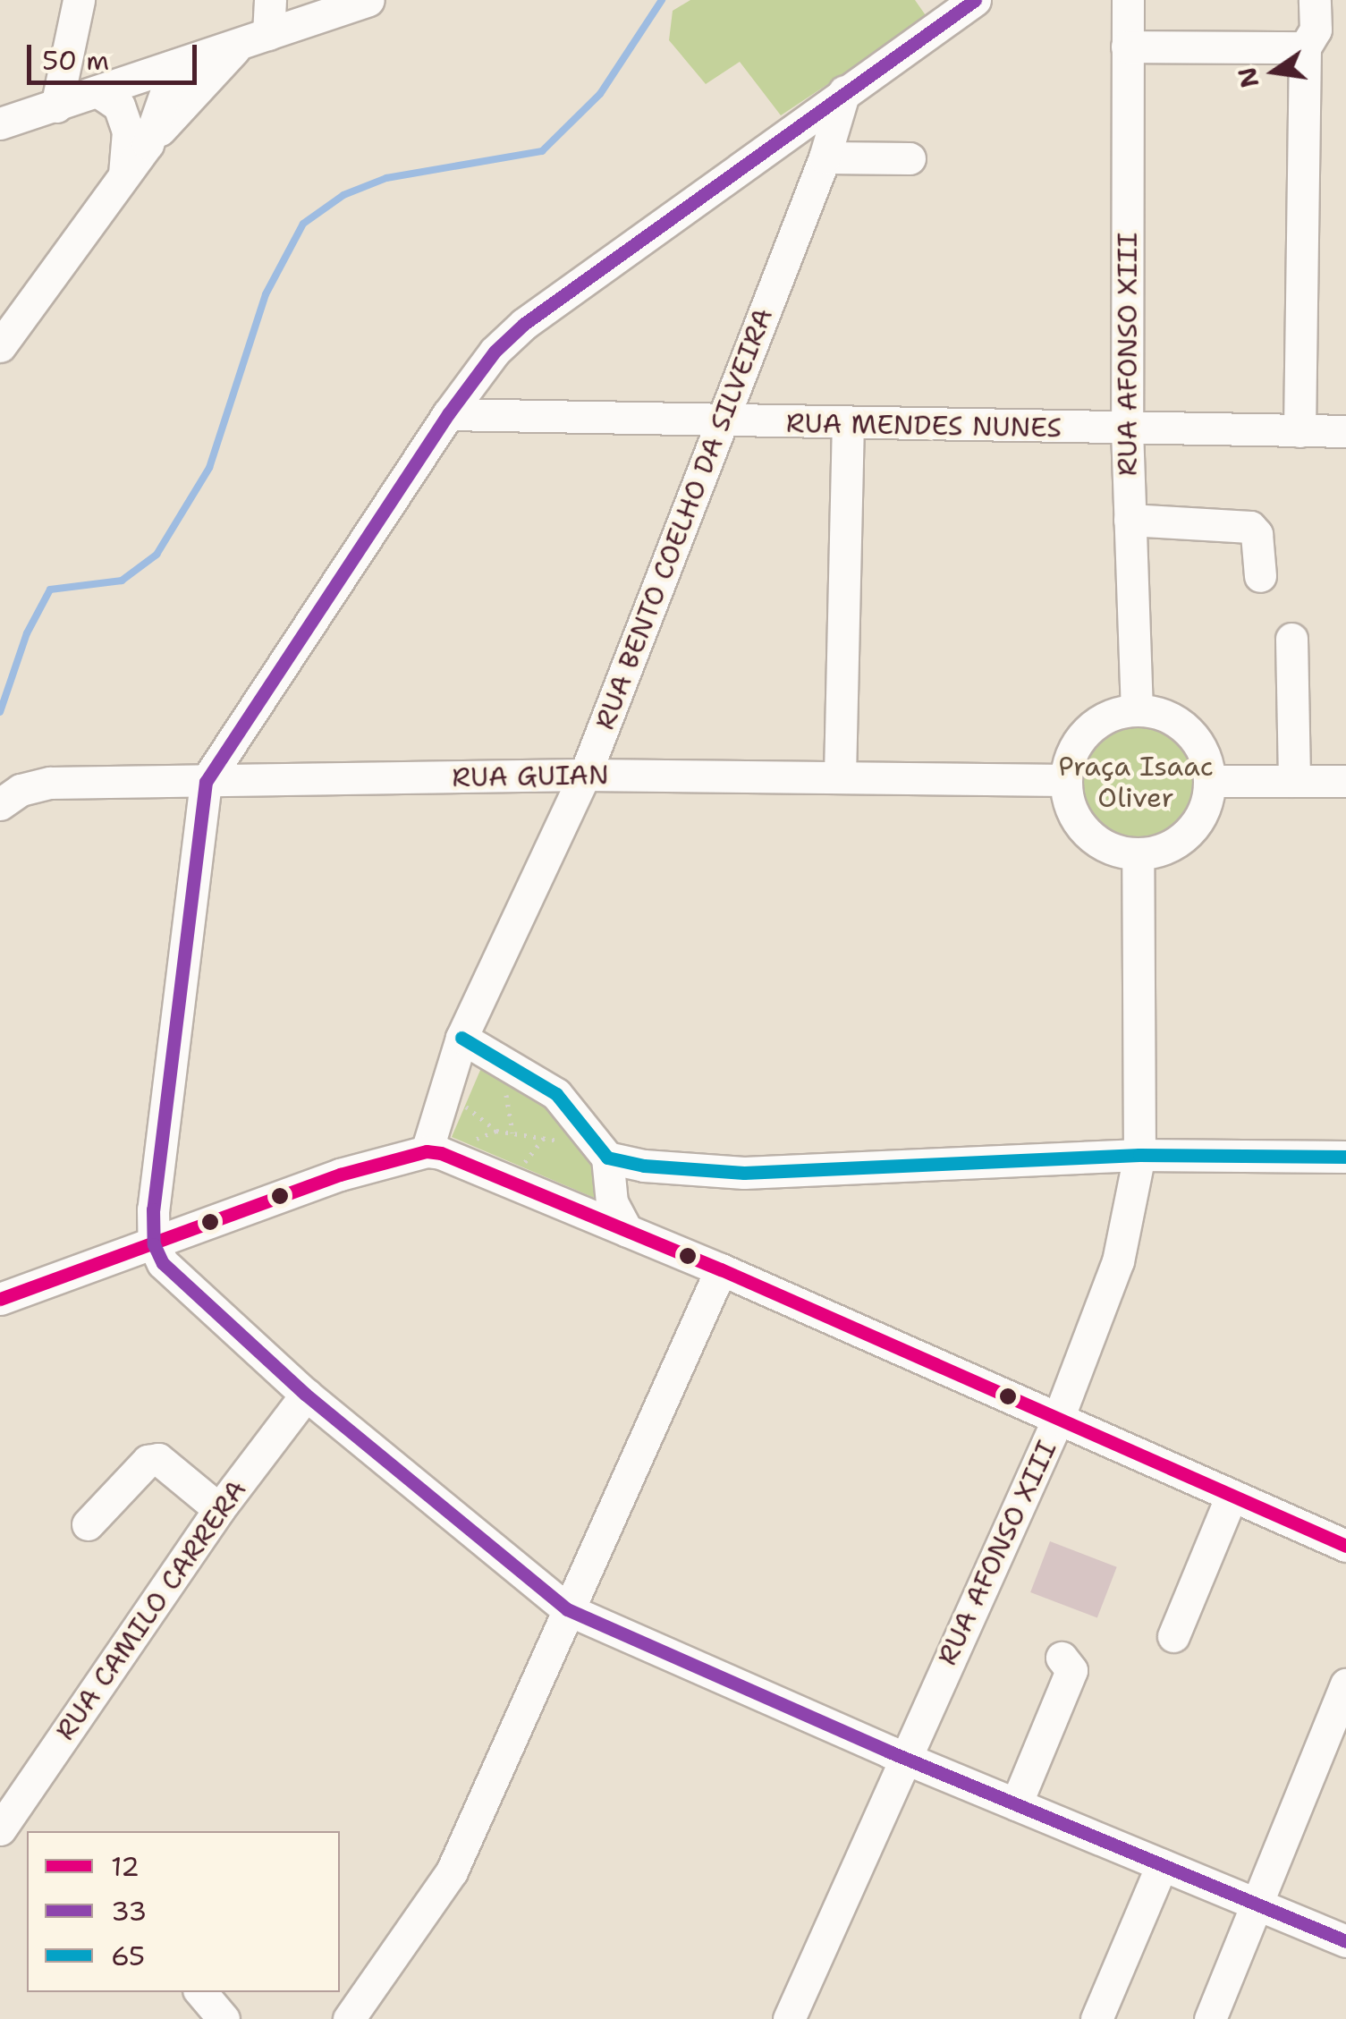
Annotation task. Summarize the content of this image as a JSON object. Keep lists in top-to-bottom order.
{
  "streets": {
    "street": [
      "RUA AFONSO XIII",
      "RUA MENDES NUNES",
      "RUA BENTO COELHO DA SILVEIRA",
      "RUA GUIAN",
      "RUA CAMILO CARRERA"
    ]
  },
  "crossings": [
    ["RUA AFONSO XIII", "RUA MENDES NUNES"],
    ["RUA AFONSO XIII", "RUA GUIAN"],
    ["RUA MENDES NUNES", "RUA BENTO COELHO DA SILVEIRA"],
    ["RUA BENTO COELHO DA SILVEIRA", "RUA GUIAN"]
  ],
  "parks": ["Praça Isaac Oliver"],
  "lines": ["transit line 33", "transit line 65", "transit line 12"],
  "legend": ["12", "33", "65"],
  "scale_bar": "50 m",
  "north": "left"
}
